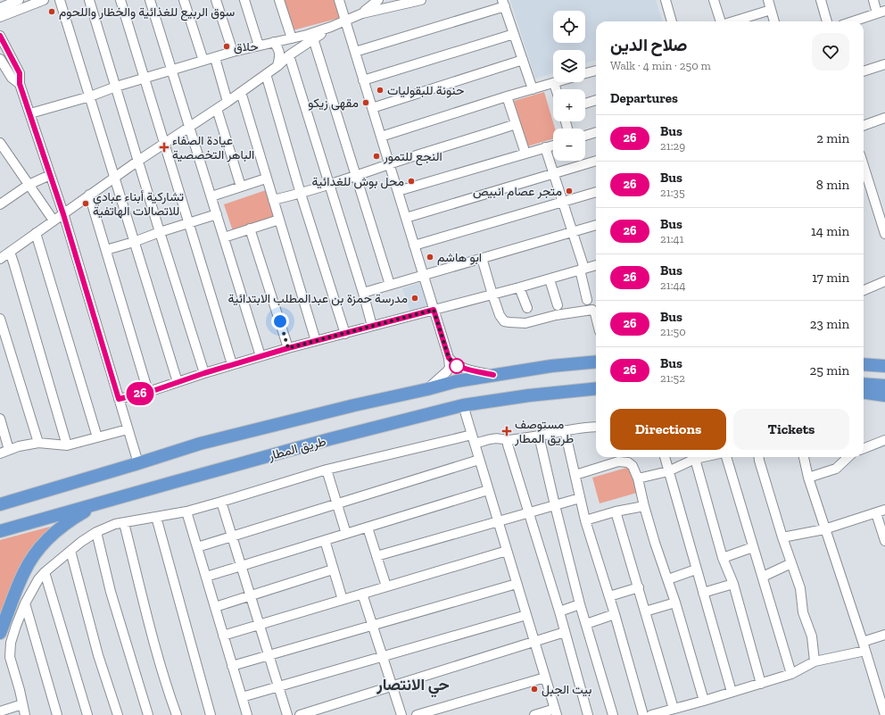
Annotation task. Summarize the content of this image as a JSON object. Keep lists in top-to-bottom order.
{
  "streets": {
    "highway": ["طريق المطار"]
  },
  "districts": ["حي الانتصار"],
  "places": {
    "other": [
      "سوق الربيع للغذائية والخظار واللحوم",
      "حلاق",
      "حنونة للبقوليات",
      "مقهى زيكو",
      "النجع للتمور",
      "محل بوش للغدائية",
      "متجر عصام انبيص",
      "تشاركية أبناء عبادي للاتصالات الهاتفية",
      "ابو هاشم",
      "مدرسة حمزة بن عبدالمطلب الابتدائية",
      "بيت الجبل"
    ],
    "health": ["عيادة الصفاء الباهر التخصصية", "مستوصف طريق المطار"]
  },
  "lines": ["bus line 26"],
  "page": {
    "on_map": "26",
    "map_buttons": ["+", "−"],
    "heading": [
      ["صلاح الدين", "Walk · 4 min · 250 m"],
      "Departures"
    ],
    "list": [
      {
        "mark": "26",
        "name": "Bus",
        "note": "21:29",
        "value": "2 min"
      },
      {
        "mark": "26",
        "name": "Bus",
        "note": "21:35",
        "value": "8 min"
      },
      {
        "mark": "26",
        "name": "Bus",
        "note": "21:41",
        "value": "14 min"
      },
      {
        "mark": "26",
        "name": "Bus",
        "note": "21:44",
        "value": "17 min"
      },
      {
        "mark": "26",
        "name": "Bus",
        "note": "21:50",
        "value": "23 min"
      },
      {
        "mark": "26",
        "name": "Bus",
        "note": "21:52",
        "value": "25 min"
      }
    ],
    "buttons": ["Directions", "Tickets"]
  }
}
